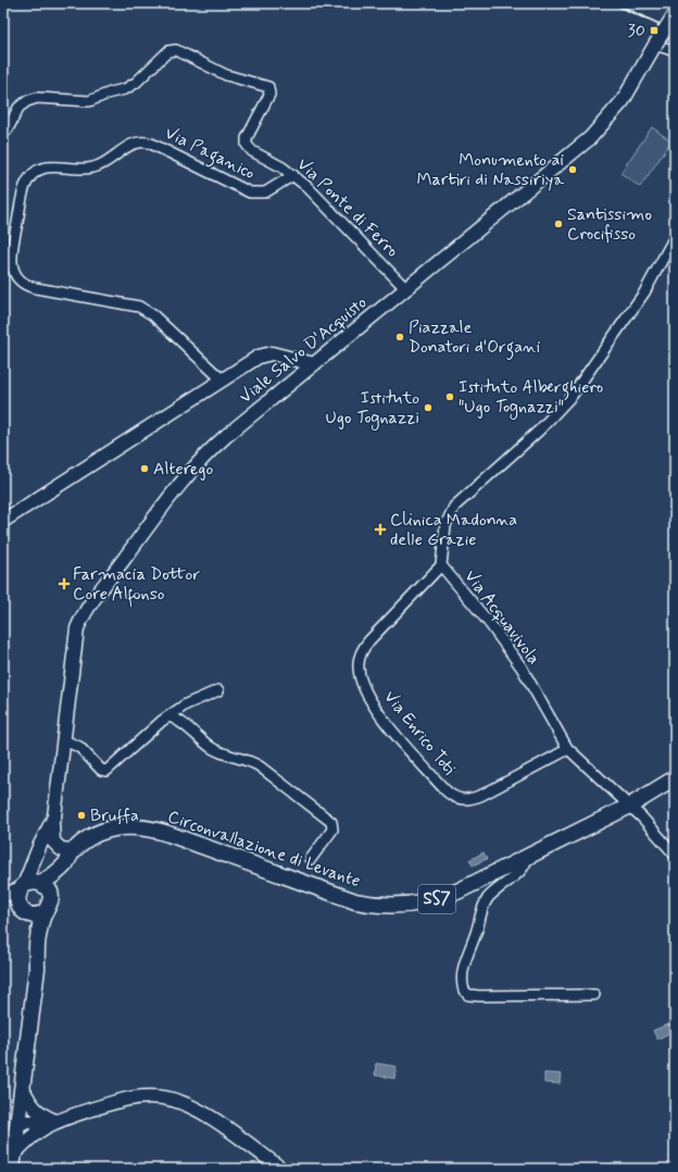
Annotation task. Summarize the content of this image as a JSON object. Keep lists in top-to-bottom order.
{
  "streets": {
    "main road": ["Viale Salvo D'Acquisto", "Circonvallazione di Levante", "SS7"],
    "street": [
      "Via Paganico",
      "Via Ponte di Ferro",
      "Via Acquavivola",
      "Via Enrico Toti"
    ]
  },
  "crossings": [
    ["Via Paganico", "Via Ponte di Ferro"],
    ["Via Ponte di Ferro", "Viale Salvo D'Acquisto"],
    ["Viale Salvo D'Acquisto", "Circonvallazione di Levante"],
    ["Viale Salvo D'Acquisto", "SS7"],
    ["Via Acquavivola", "Via Enrico Toti"],
    ["Via Acquavivola", "Circonvallazione di Levante"],
    ["Circonvallazione di Levante", "SS7"]
  ],
  "places": {
    "transit": ["30"],
    "other": [
      "Monumento ai Martiri di Nassiriya",
      "Santissimo Crocifisso",
      "Piazzale Donatori d'Organi",
      "Istituto Alberghiero \"Ugo Tognazzi\"",
      "Istituto Ugo Tognazzi",
      "Alterego",
      "Bruffa"
    ],
    "health": ["Clinica Madonna delle Grazie", "Farmacia Dottor Core Alfonso"]
  }
}
